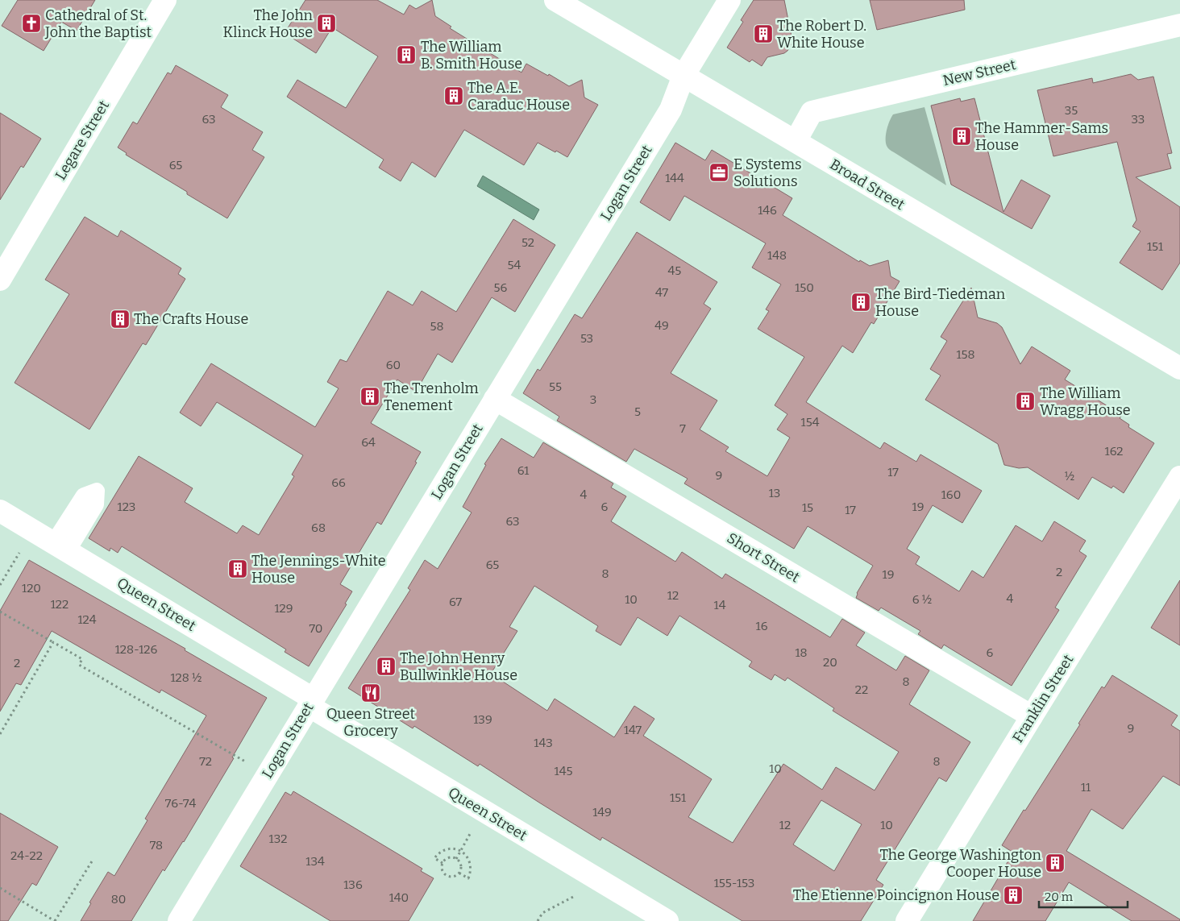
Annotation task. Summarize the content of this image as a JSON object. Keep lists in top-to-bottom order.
{
  "streets": {
    "street": [
      "New Street",
      "Legare Street",
      "Logan Street",
      "Broad Street",
      "Short Street",
      "Queen Street",
      "Franklin Street"
    ]
  },
  "crossings": [
    ["New Street", "Broad Street"],
    ["Logan Street", "Broad Street"],
    ["Logan Street", "Short Street"],
    ["Logan Street", "Queen Street"],
    ["Short Street", "Franklin Street"]
  ],
  "places": {
    "church": ["Cathedral of St. John the Baptist"],
    "building": [
      "The John Klinck House",
      "The Robert D. White House",
      "The William B. Smith House",
      "The A.E. Caraduc House",
      "The Hammer-Sams House",
      "The Bird-Tiedeman House",
      "The Crafts House",
      "The Trenholm Tenement",
      "The William Wragg House",
      "The Jennings-White House",
      "The John Henry Bullwinkle House",
      "The George Washington Cooper House",
      "The Etienne Poincignon House"
    ],
    "office": ["E Systems Solutions"],
    "restaurant": ["Queen Street Grocery"]
  },
  "house_numbers": [
    "35",
    "63",
    "33",
    "65",
    "144",
    "146",
    "52",
    "151",
    "148",
    "54",
    "45",
    "56",
    "150",
    "47",
    "49",
    "58",
    "53",
    "158",
    "60",
    "55",
    "3",
    "5",
    "154",
    "7",
    "64",
    "162",
    "61",
    "17",
    "9",
    "½",
    "66",
    "13",
    "4",
    "160",
    "123",
    "6",
    "19",
    "15",
    "17",
    "63",
    "68",
    "65",
    "2",
    "8",
    "19",
    "120",
    "12",
    "4",
    "10",
    "6 ½",
    "67",
    "122",
    "14",
    "129",
    "124",
    "16",
    "70",
    "128-126",
    "18",
    "6",
    "20",
    "2",
    "128 ½",
    "8",
    "22",
    "139",
    "9",
    "147",
    "143",
    "72",
    "8",
    "10",
    "145",
    "11",
    "151",
    "76-74",
    "149",
    "12",
    "10",
    "132",
    "78",
    "24-22",
    "134",
    "155-153",
    "136",
    "140",
    "80"
  ],
  "scale_bar": "20 m"
}
